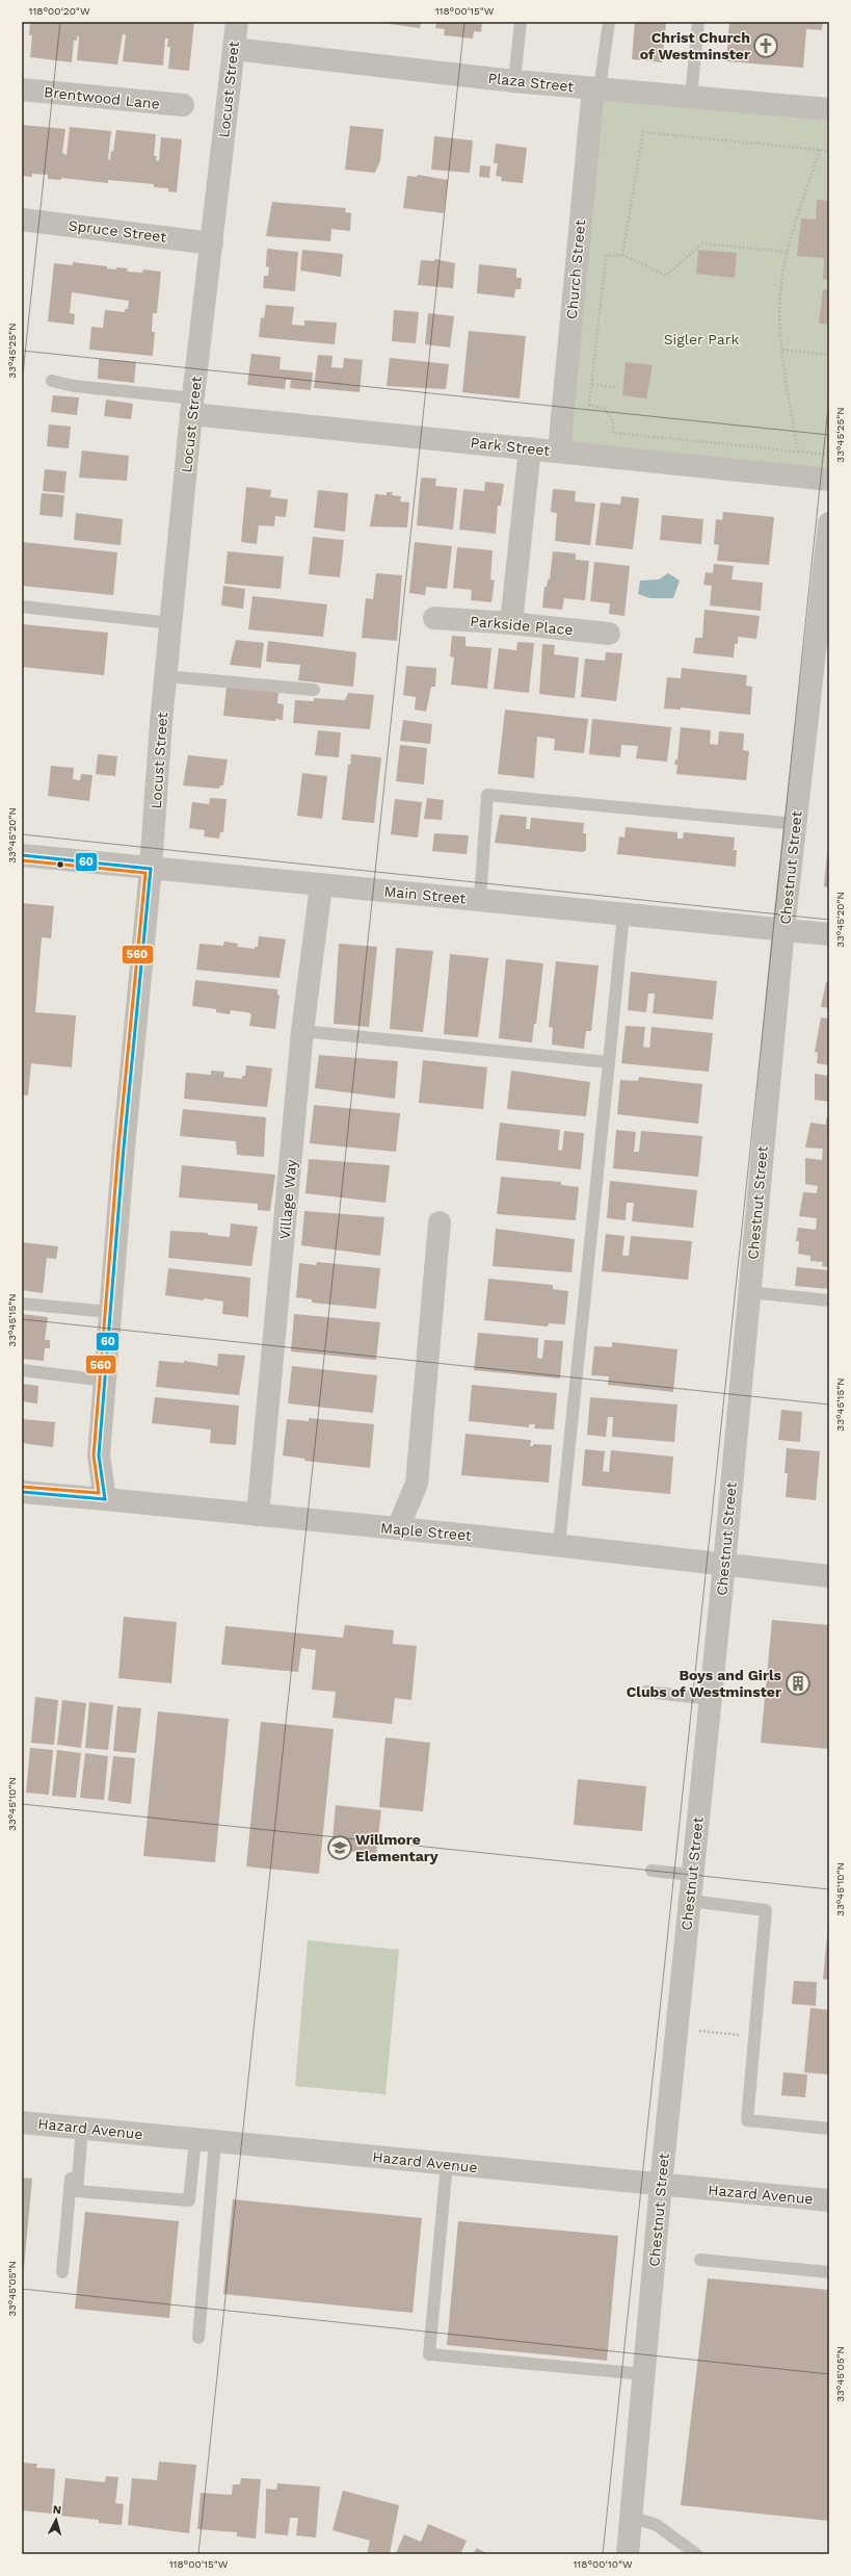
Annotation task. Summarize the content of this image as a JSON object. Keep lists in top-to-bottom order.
{
  "streets": {
    "street": [
      "Plaza Street",
      "Locust Street",
      "Brentwood Lane",
      "Spruce Street",
      "Church Street",
      "Park Street",
      "Parkside Place",
      "Chestnut Street",
      "Main Street",
      "Village Way",
      "Maple Street",
      "Hazard Avenue"
    ]
  },
  "crossings": [
    ["Plaza Street", "Locust Street"],
    ["Plaza Street", "Church Street"],
    ["Locust Street", "Spruce Street"],
    ["Locust Street", "Park Street"],
    ["Locust Street", "Main Street"],
    ["Locust Street", "Maple Street"],
    ["Church Street", "Park Street"],
    ["Chestnut Street", "Main Street"],
    ["Chestnut Street", "Maple Street"],
    ["Chestnut Street", "Hazard Avenue"],
    ["Main Street", "Village Way"],
    ["Village Way", "Maple Street"]
  ],
  "parks": ["Sigler Park"],
  "places": {
    "church": ["Christ Church of Westminster"],
    "building": ["Boys and Girls Clubs of Westminster"],
    "school or university": ["Willmore Elementary"]
  },
  "lines": ["transit line 60", "transit line 560"],
  "north": "top",
  "coordinates": [
    "118°00'20\"W",
    "118°00'15\"W",
    "33°45'25\"N",
    "33°45'20\"N",
    "33°45'15\"N",
    "33°45'10\"N",
    "33°45'05\"N",
    "118°00'10\"W"
  ]
}
